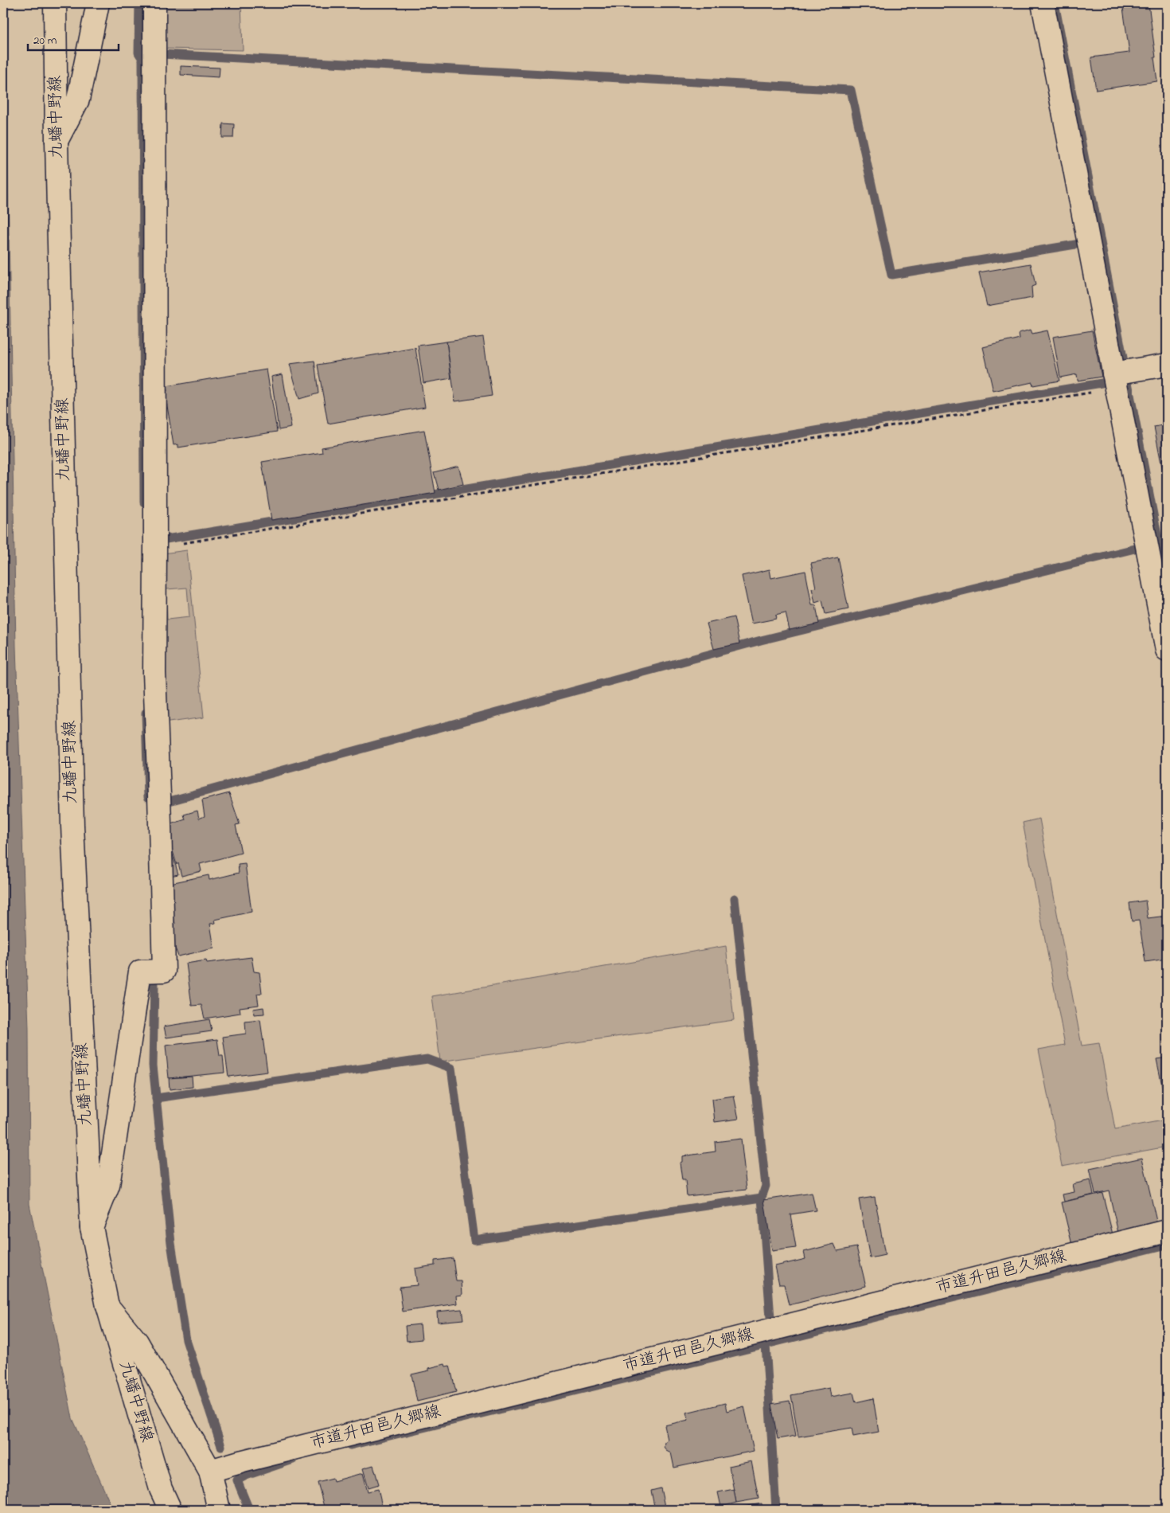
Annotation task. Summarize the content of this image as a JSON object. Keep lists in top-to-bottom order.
{
  "streets": {
    "street": ["九蟠中野線", "市道升田邑久郷線"]
  },
  "scale_bar": "20 m"
}
